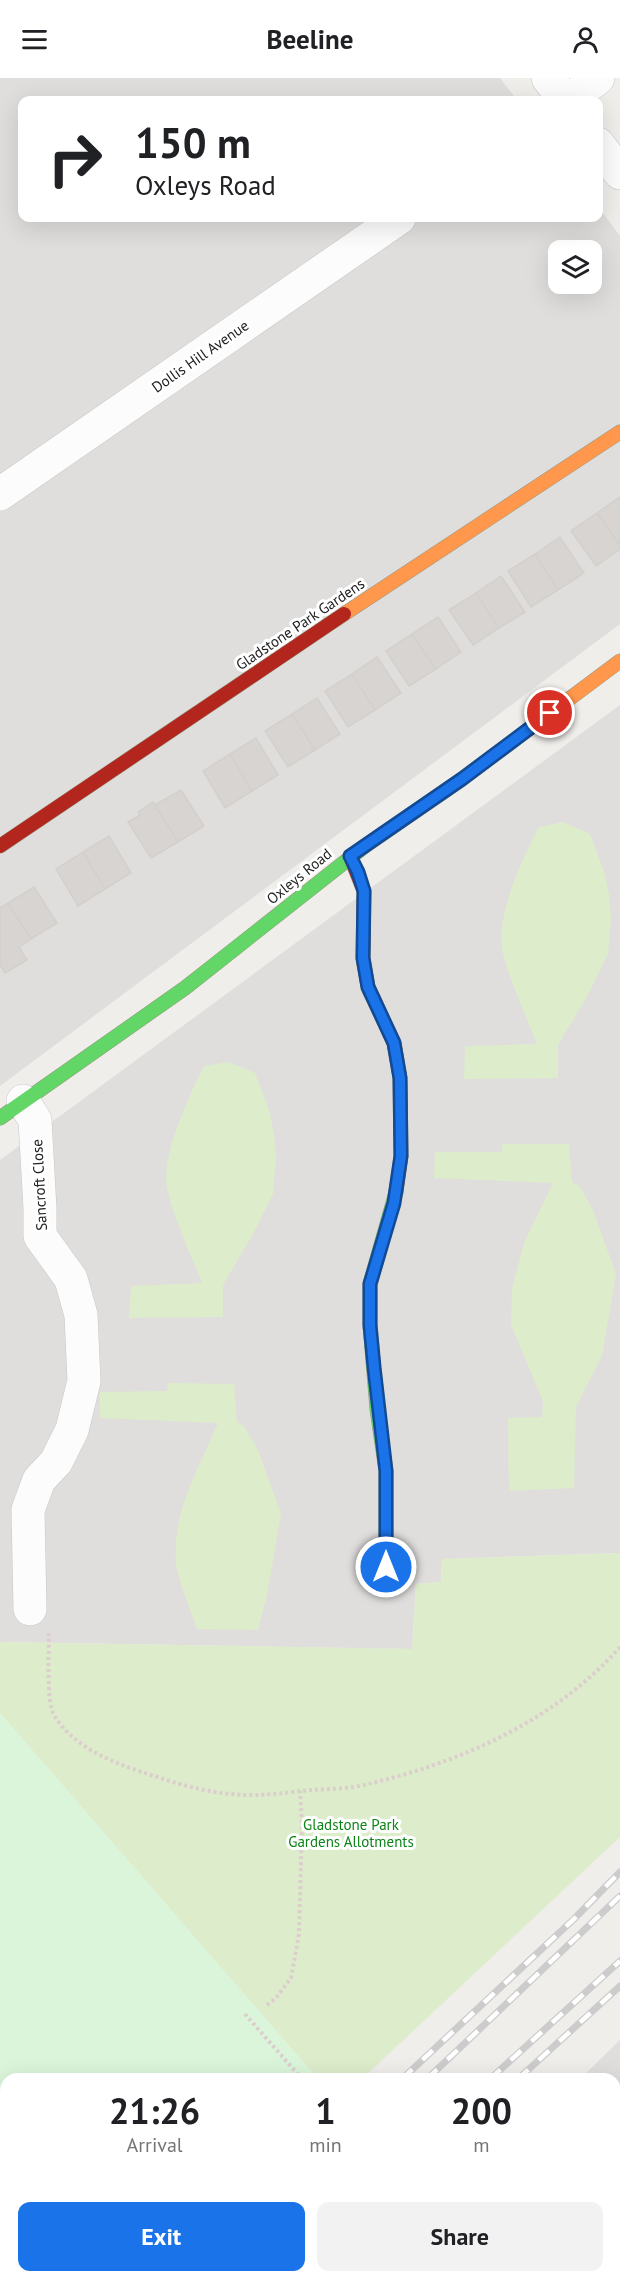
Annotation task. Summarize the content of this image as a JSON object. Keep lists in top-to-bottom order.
{
  "streets": {
    "street": [
      "Dollis Hill Avenue",
      "Gladstone Park Gardens",
      "Oxleys Road",
      "Sancroft Close"
    ]
  },
  "crossings": [
    ["Oxleys Road", "Sancroft Close"]
  ],
  "parks": ["Gladstone Park Gardens Allotments"],
  "page": {
    "header": "Beeline",
    "turn": ["150 m", "Oxleys Road"],
    "eta": [
      "21:26",
      "Arrival",
      "1",
      "min",
      "200",
      "m"
    ],
    "buttons": ["Exit", "Share"]
  }
}
